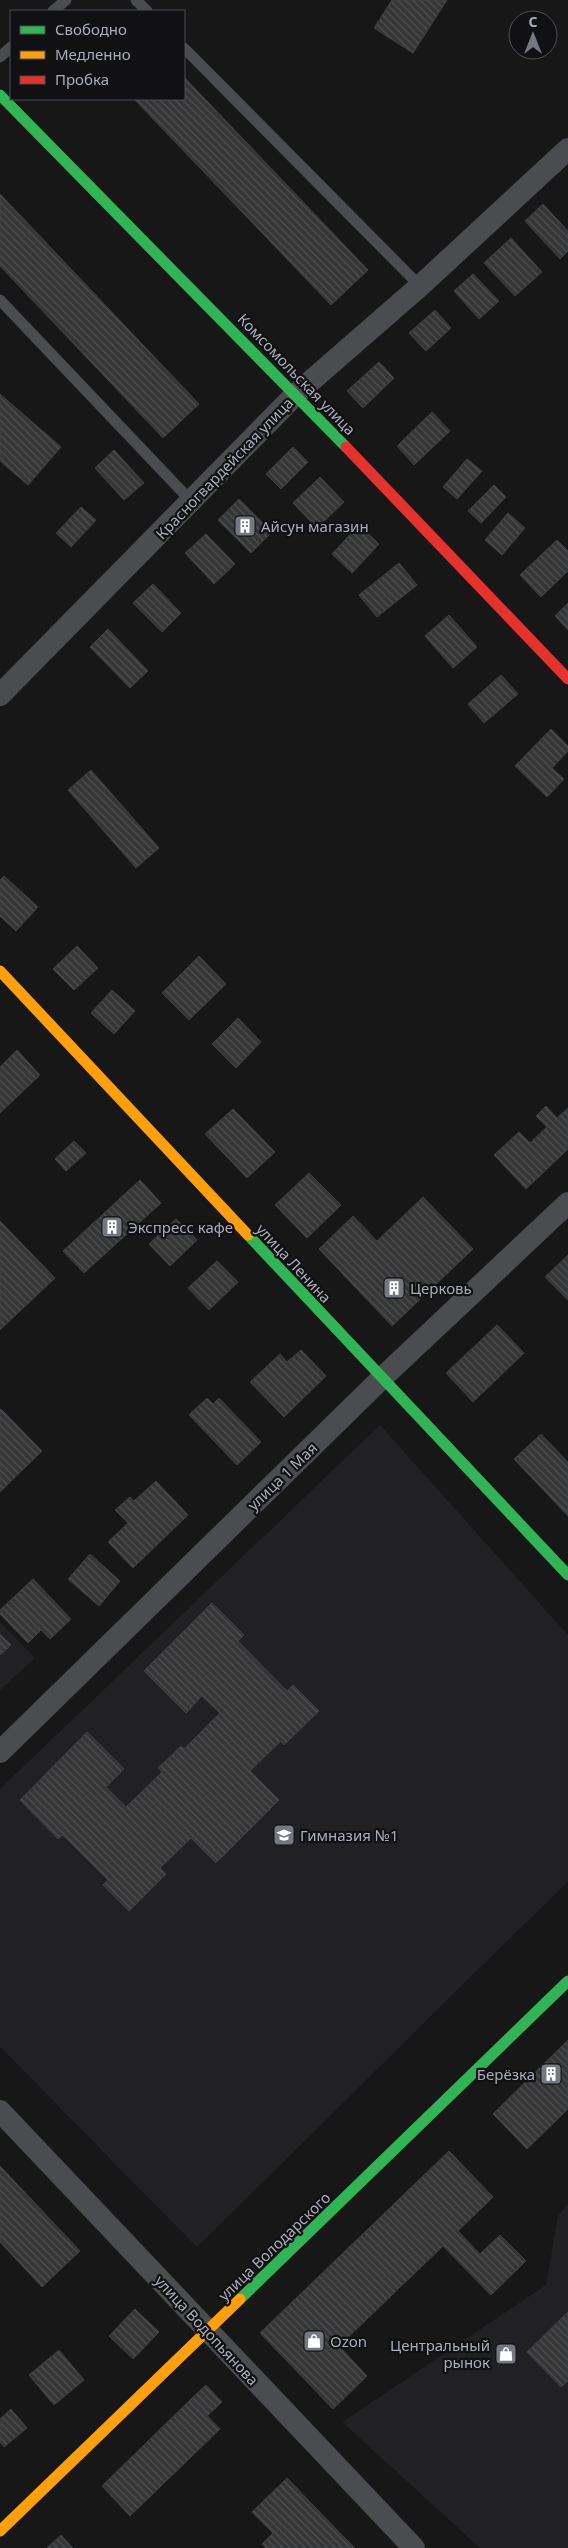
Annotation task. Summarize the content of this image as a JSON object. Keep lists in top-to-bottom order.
{
  "streets": {
    "street": [
      "Комсомольская улица",
      "Красногвардейская улица",
      "улица Ленина",
      "улица 1 Мая",
      "улица Володарского",
      "улица Водопьянова"
    ]
  },
  "crossings": [
    ["Комсомольская улица", "Красногвардейская улица"],
    ["улица Ленина", "улица 1 Мая"],
    ["улица Володарского", "улица Водопьянова"]
  ],
  "places": {
    "building": [
      "Айсун магазин",
      "Экспресс кафе",
      "Церковь",
      "Берёзка"
    ],
    "school or university": ["Гимназия №1"],
    "shop": ["Ozon", "Центральный рынок"]
  },
  "legend": ["Свободно", "Медленно", "Пробка"],
  "north": "top"
}
